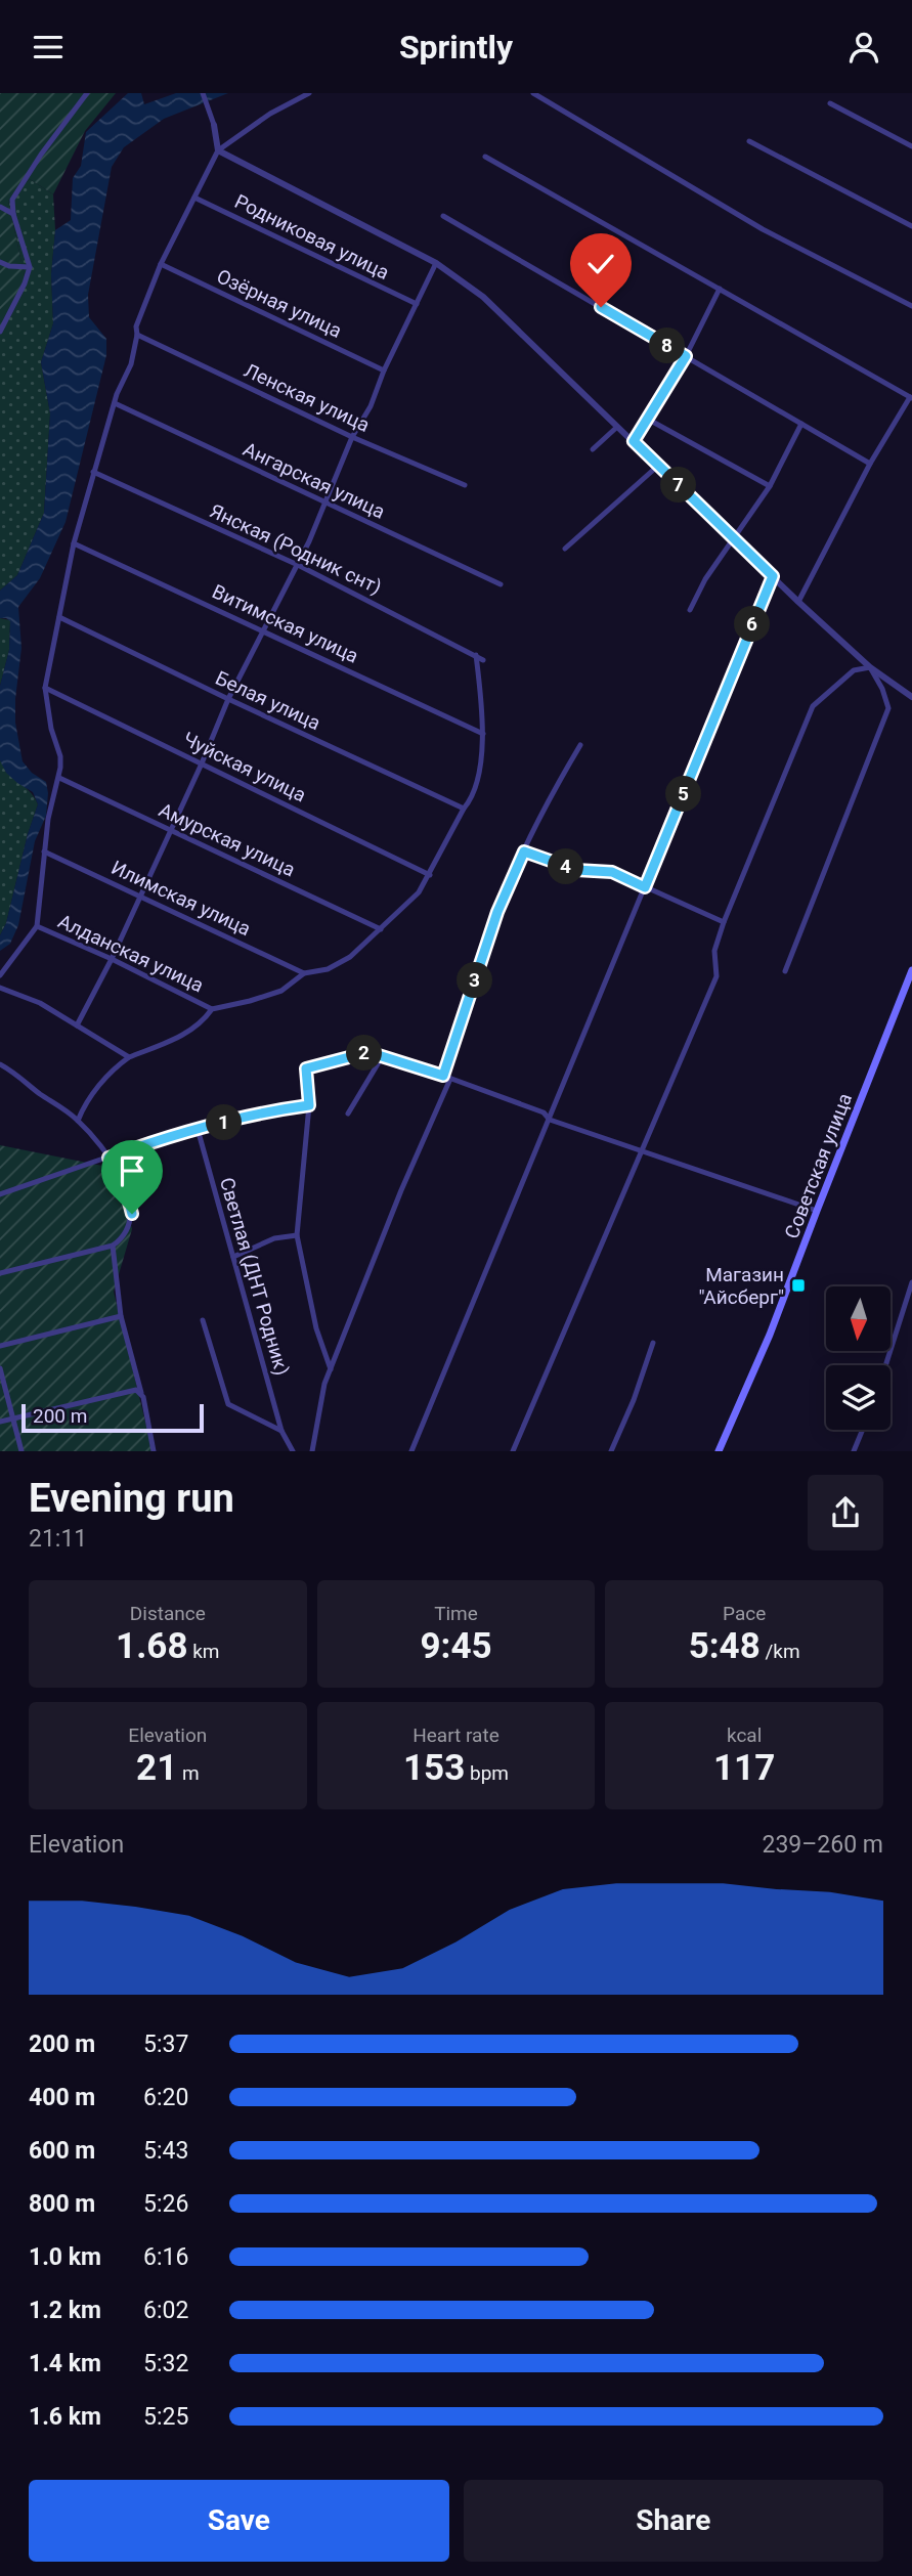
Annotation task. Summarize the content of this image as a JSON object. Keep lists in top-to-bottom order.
{
  "streets": {
    "main road": ["Советская улица"],
    "street": [
      "Родниковая улица",
      "Озёрная улица",
      "Ленская улица",
      "Ангарская улица",
      "Янская (Родник снт)",
      "Витимская улица",
      "Белая улица",
      "Чуйская улица",
      "Амурская улица",
      "Илимская улица",
      "Алданская улица",
      "Светлая (ДНТ Родник)"
    ]
  },
  "places": {
    "transit": ["Магазин \"Айсберг\""]
  },
  "scale_bar": "200 m",
  "north": "bottom",
  "page": {
    "header": "Sprintly",
    "pins": [
      "8",
      "7",
      "6",
      "5",
      "4",
      "3",
      "2",
      "1"
    ],
    "scale": "200 m",
    "heading": ["Evening run", "21:11"],
    "stats": [
      ["Distance", "1.68 km"],
      ["Time", "9:45"],
      ["Pace", "5:48 /km"],
      ["Elevation", "21 m"],
      ["Heart rate", "153 bpm"],
      ["kcal", "117"]
    ],
    "chart": ["Elevation", "239–260 m"],
    "list": [
      {
        "name": "200 m",
        "note": "5:37"
      },
      {
        "name": "400 m",
        "note": "6:20"
      },
      {
        "name": "600 m",
        "note": "5:43"
      },
      {
        "name": "800 m",
        "note": "5:26"
      },
      {
        "name": "1.0 km",
        "note": "6:16"
      },
      {
        "name": "1.2 km",
        "note": "6:02"
      },
      {
        "name": "1.4 km",
        "note": "5:32"
      },
      {
        "name": "1.6 km",
        "note": "5:25"
      }
    ],
    "buttons": ["Save", "Share"]
  }
}
